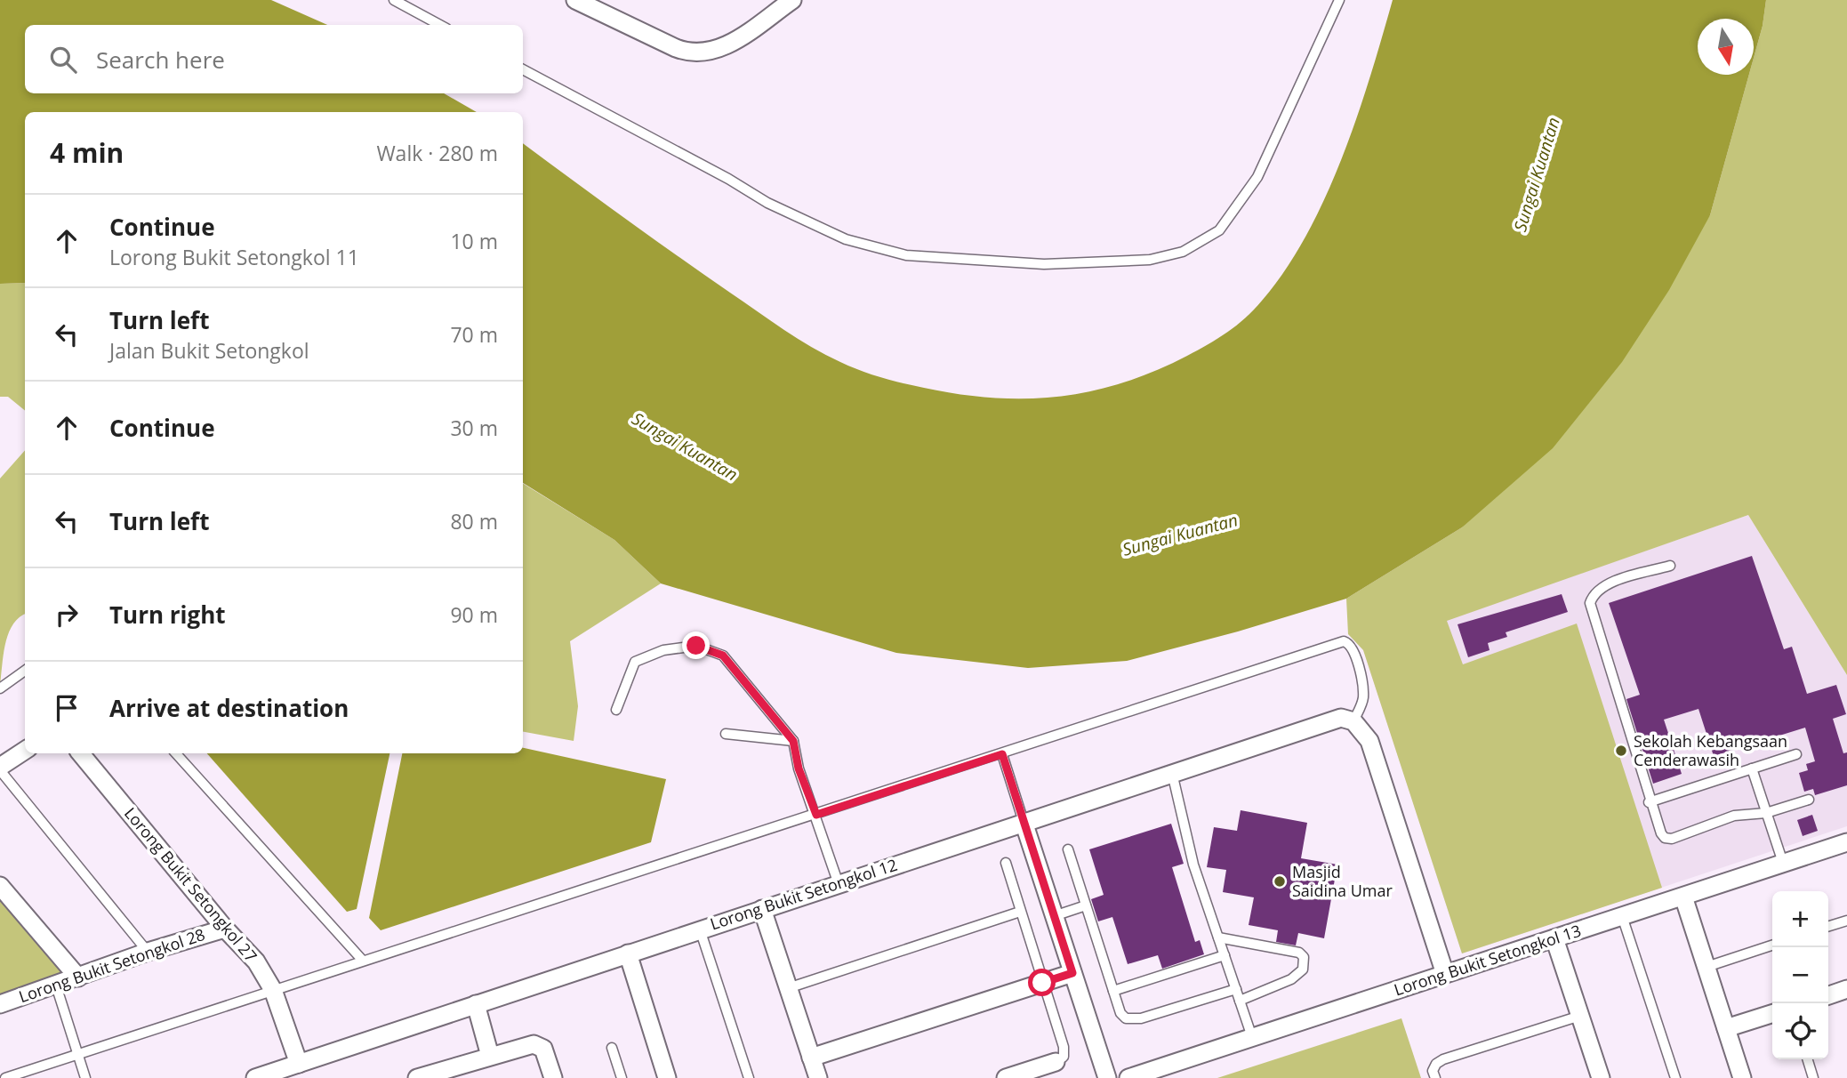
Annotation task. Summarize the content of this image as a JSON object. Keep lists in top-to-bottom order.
{
  "streets": {
    "street": [
      "Lorong Bukit Setongkol 27",
      "Lorong Bukit Setongkol 12",
      "Lorong Bukit Setongkol 13",
      "Lorong Bukit Setongkol 28"
    ]
  },
  "crossings": [
    ["Lorong Bukit Setongkol 27", "Lorong Bukit Setongkol 12"],
    ["Lorong Bukit Setongkol 27", "Lorong Bukit Setongkol 28"]
  ],
  "water": ["Sungai Kuantan"],
  "places": ["Sekolah Kebangsaan Cenderawasih", "Masjid Saidina Umar"],
  "north": "bottom",
  "page": {
    "search": "Search here",
    "heading": ["4 min", "Walk · 280 m"],
    "list": [
      ["Continue", "Lorong Bukit Setongkol 11", "10 m"],
      ["Turn left", "Jalan Bukit Setongkol", "70 m"],
      ["Continue", "30 m"],
      ["Turn left", "80 m"],
      ["Turn right", "90 m"],
      "Arrive at destination"
    ],
    "map_buttons": ["+", "−"]
  }
}
